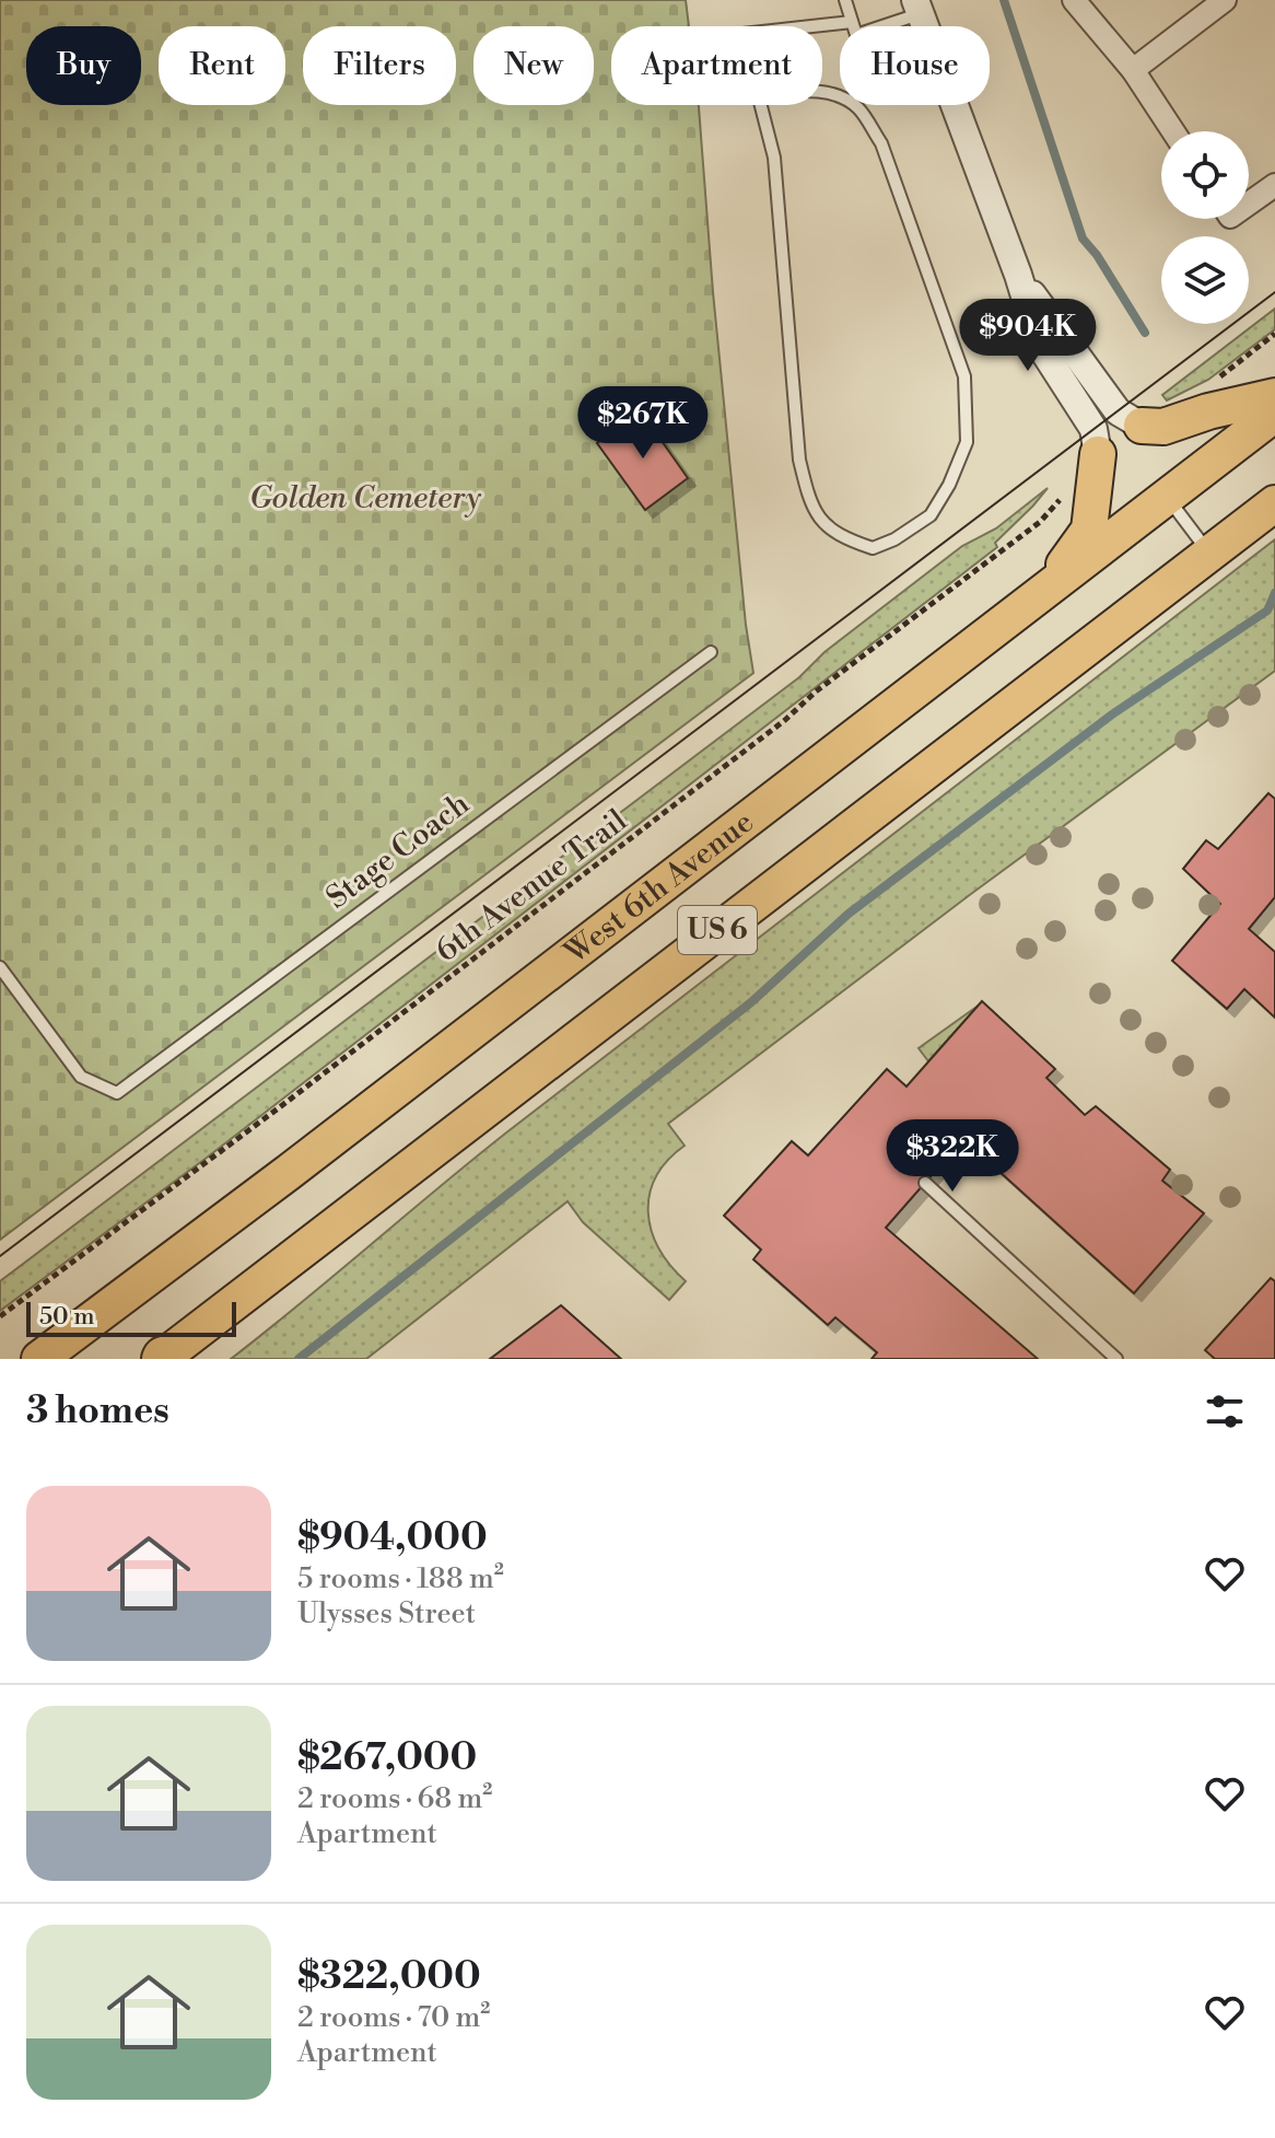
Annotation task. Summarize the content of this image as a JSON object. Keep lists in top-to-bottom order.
{
  "streets": {
    "highway": ["West 6th Avenue", "US 6"],
    "lane": ["Stage Coach"],
    "path": ["6th Avenue Trail"]
  },
  "parks": ["Golden Cemetery"],
  "scale_bar": "50 m",
  "page": {
    "chip": [
      "Buy",
      "Rent",
      "Filters",
      "New",
      "Apartment",
      "House"
    ],
    "price": ["$904K", "$267K", "$322K"],
    "scale": "50 m",
    "heading": "3 homes",
    "list": [
      {
        "name": "$904,000",
        "note": "5 rooms · 188 m² · Ulysses Street"
      },
      {
        "name": "$267,000",
        "note": "2 rooms · 68 m² · Apartment"
      },
      {
        "name": "$322,000",
        "note": "2 rooms · 70 m² · Apartment"
      }
    ]
  }
}
